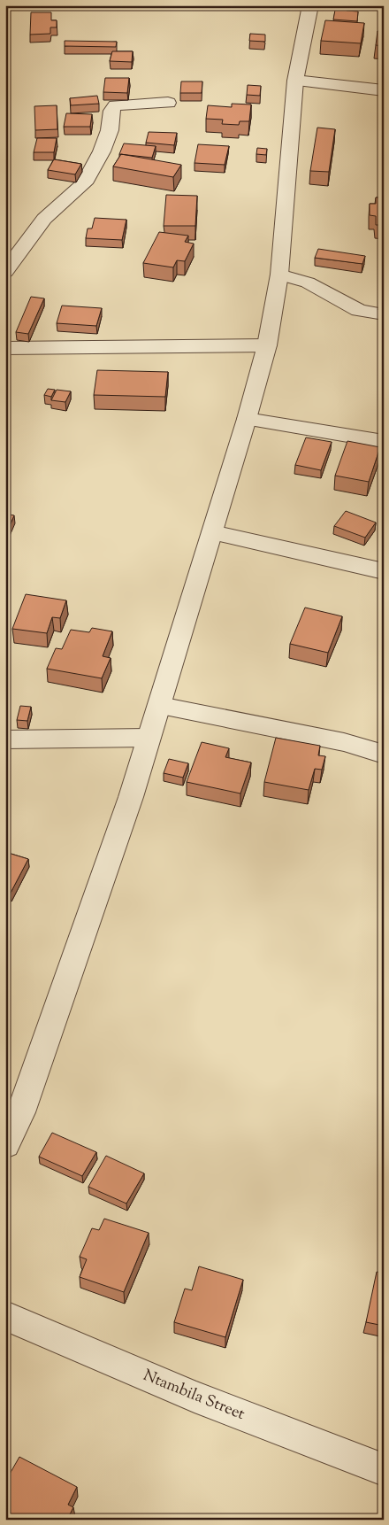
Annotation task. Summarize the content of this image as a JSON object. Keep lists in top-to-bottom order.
{
  "streets": {
    "street": ["Ntambila Street"]
  }
}
